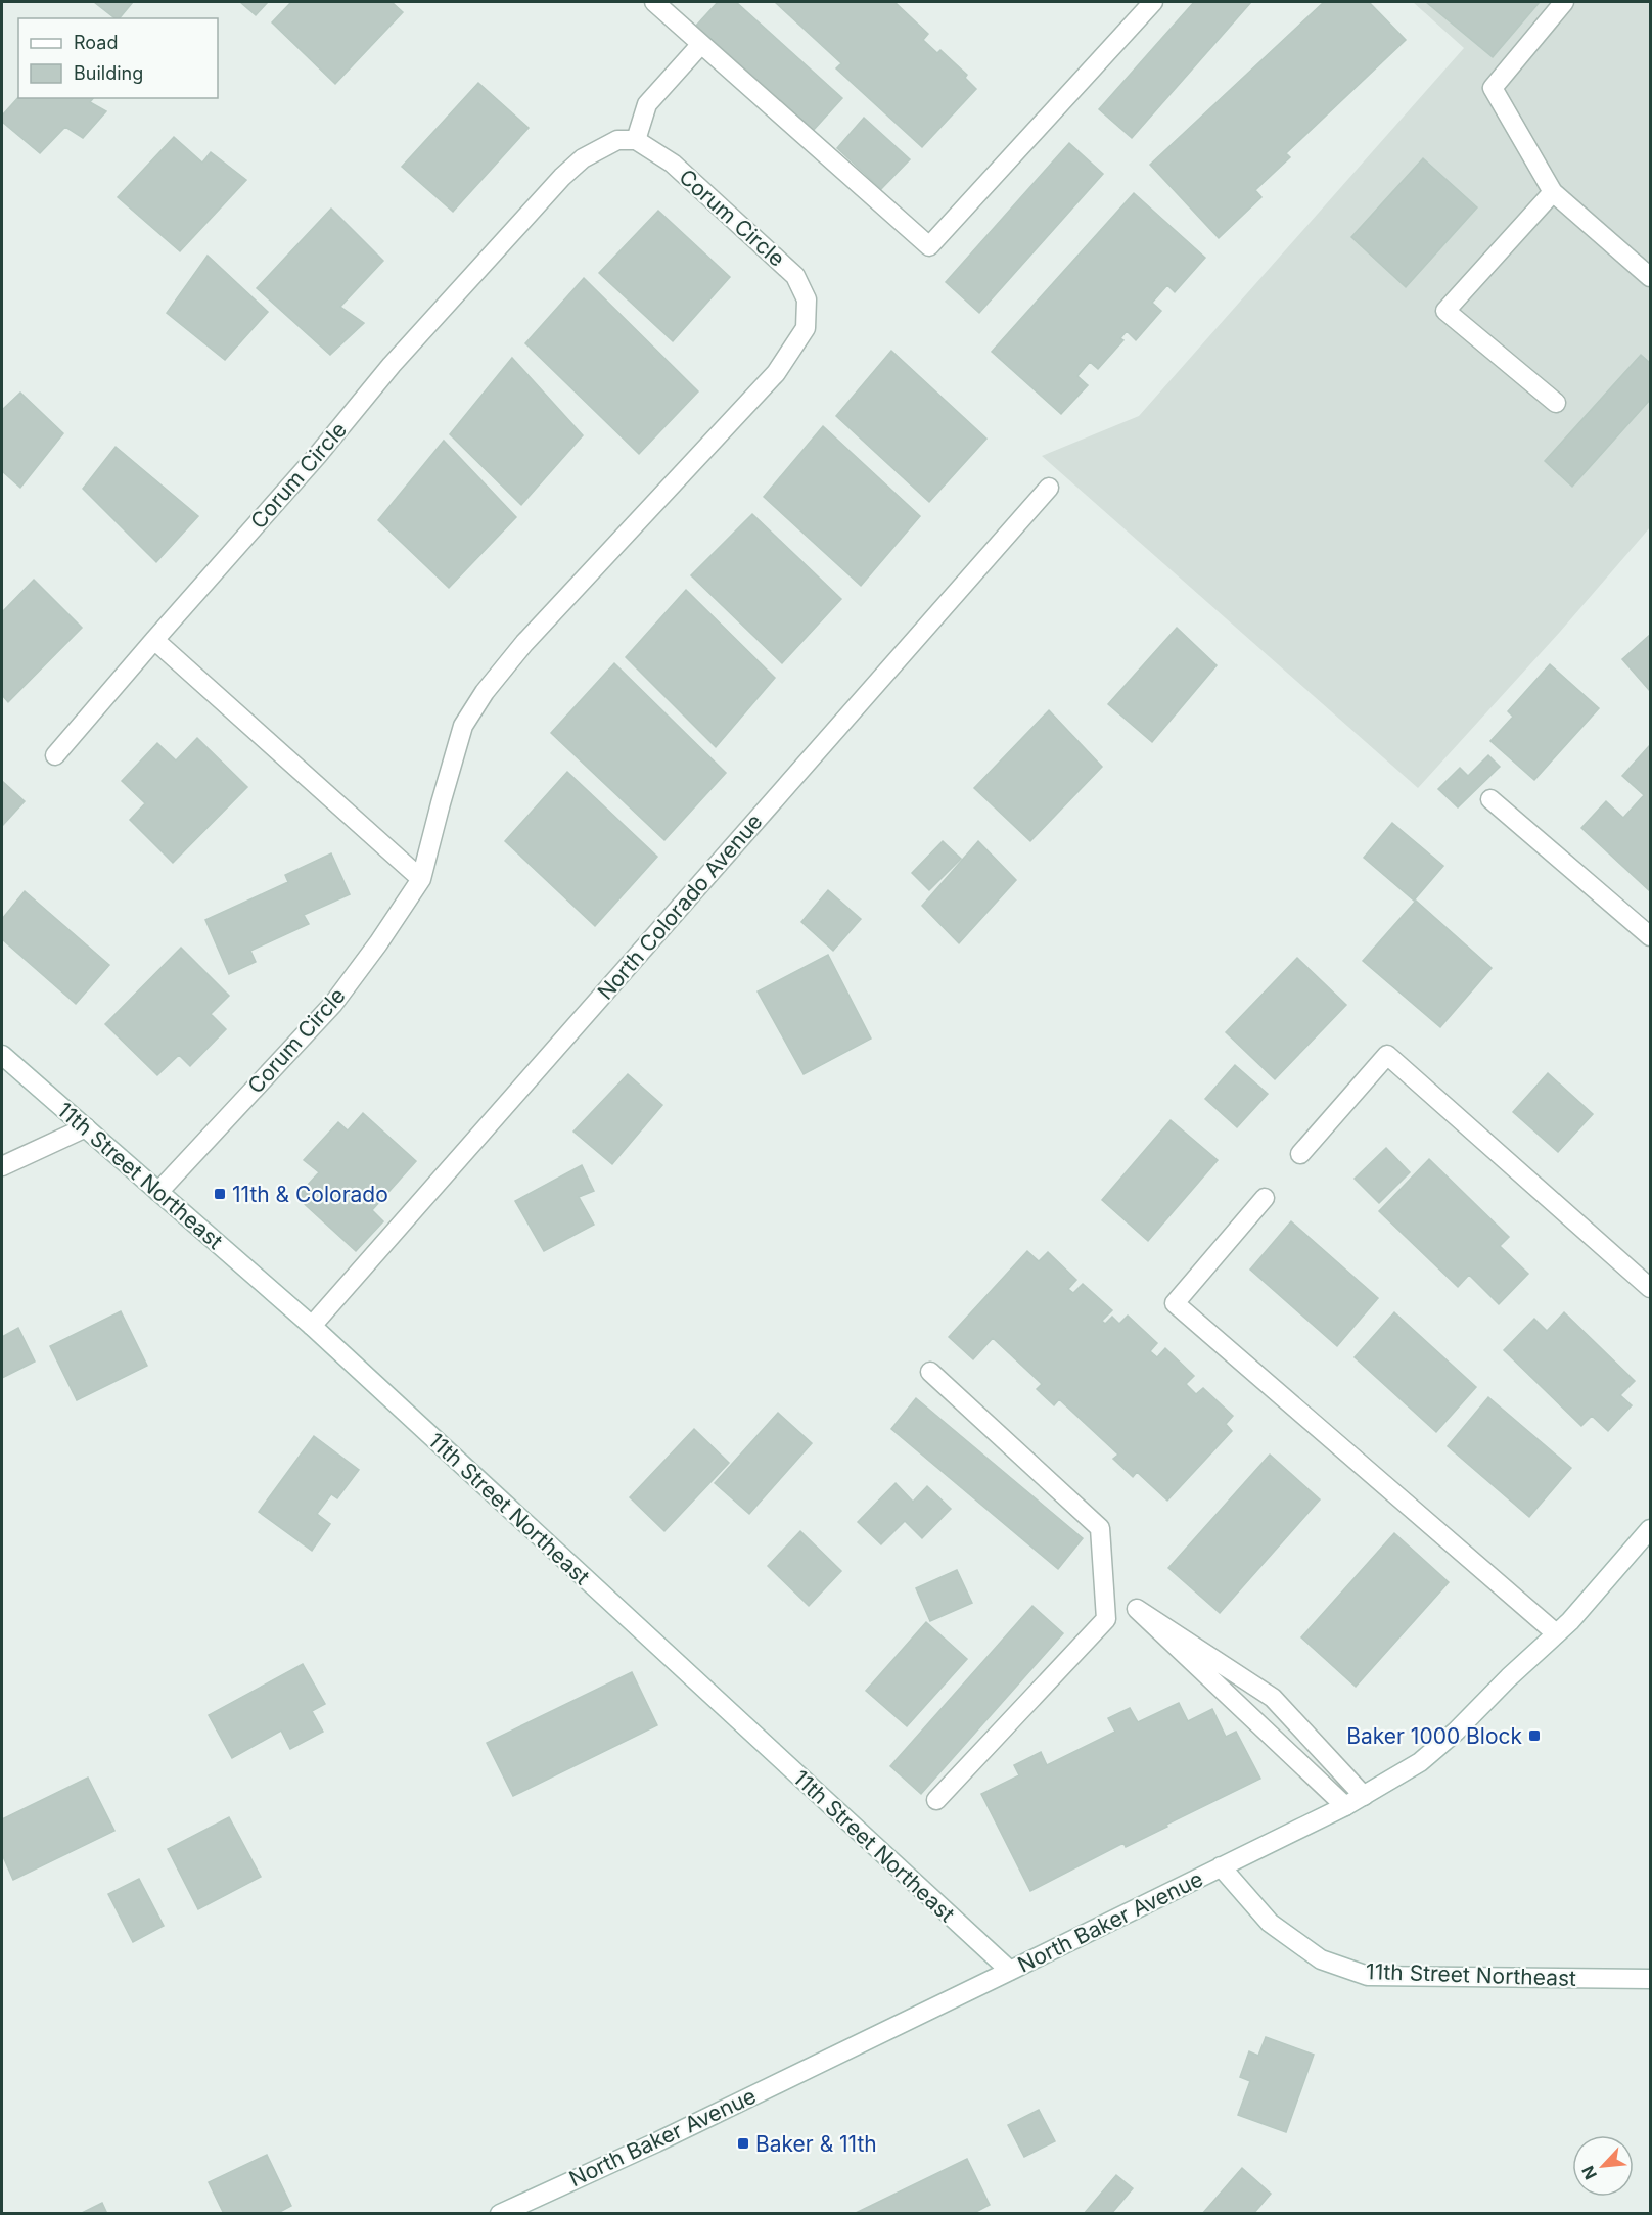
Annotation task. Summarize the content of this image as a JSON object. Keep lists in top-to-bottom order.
{
  "streets": {
    "street": [
      "Corum Circle",
      "North Colorado Avenue",
      "11th Street Northeast",
      "North Baker Avenue"
    ]
  },
  "crossings": [
    ["Corum Circle", "11th Street Northeast"],
    ["North Colorado Avenue", "11th Street Northeast"],
    ["11th Street Northeast", "North Baker Avenue"]
  ],
  "places": {
    "transit": ["11th & Colorado", "Baker 1000 Block", "Baker & 11th"]
  },
  "legend": ["Road", "Building"],
  "north": "bottom left"
}
